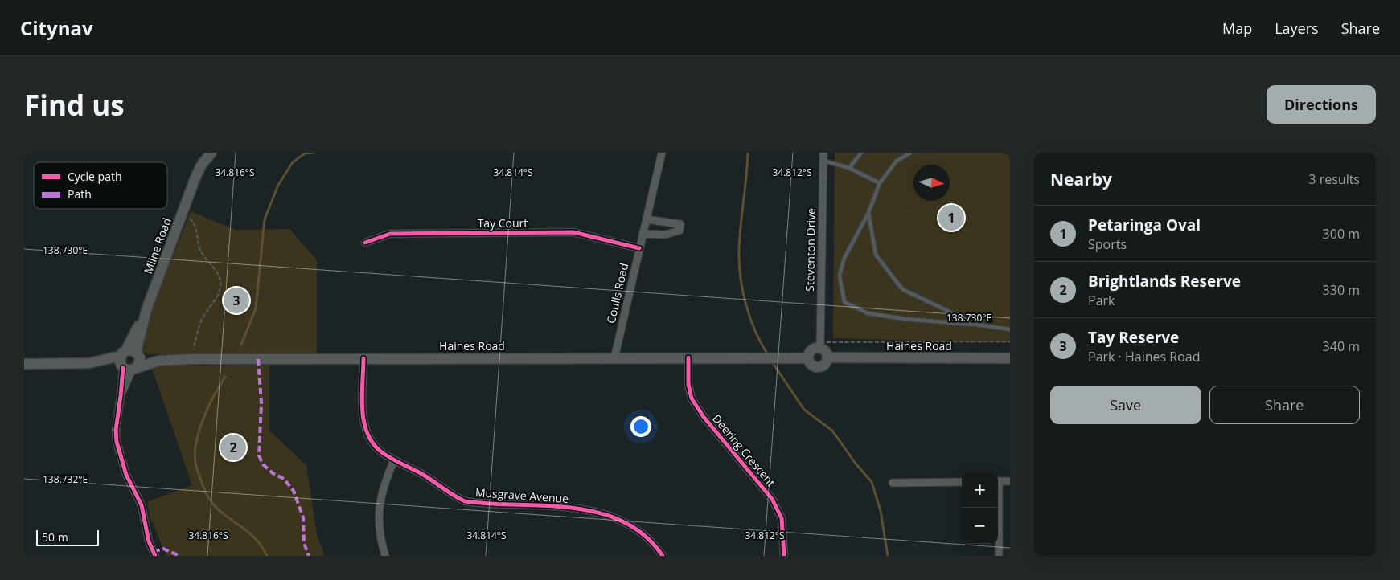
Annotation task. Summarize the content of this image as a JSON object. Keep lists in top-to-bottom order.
{
  "streets": {
    "main road": ["Milne Road", "Haines Road"],
    "street": [
      "Tay Court",
      "Steventon Drive",
      "Coulls Road",
      "Deering Crescent",
      "Musgrave Avenue"
    ]
  },
  "crossings": [
    ["Tay Court", "Coulls Road"],
    ["Milne Road", "Haines Road"],
    ["Steventon Drive", "Haines Road"],
    ["Coulls Road", "Haines Road"],
    ["Haines Road", "Deering Crescent"],
    ["Haines Road", "Musgrave Avenue"]
  ],
  "legend": ["Cycle path", "Path"],
  "scale_bar": "50 m",
  "north": "right",
  "page": {
    "header": "Citynav",
    "nav": ["Map", "Layers", "Share"],
    "buttons": [
      "Directions",
      ["Save", "Share"]
    ],
    "title": "Find us",
    "heading": ["Nearby", "3 results"],
    "pins": ["1", "3", "2"],
    "list": [
      {
        "mark": "1",
        "name": "Petaringa Oval",
        "note": "Sports",
        "value": "300 m"
      },
      {
        "mark": "2",
        "name": "Brightlands Reserve",
        "note": "Park",
        "value": "330 m"
      },
      {
        "mark": "3",
        "name": "Tay Reserve",
        "note": "Park · Haines Road",
        "value": "340 m"
      }
    ],
    "map_buttons": ["+", "−"],
    "scale": "50 m"
  },
  "coordinates": [
    "34.816°S",
    "34.814°S",
    "34.812°S",
    "138.730°E",
    "138.732°E"
  ]
}
